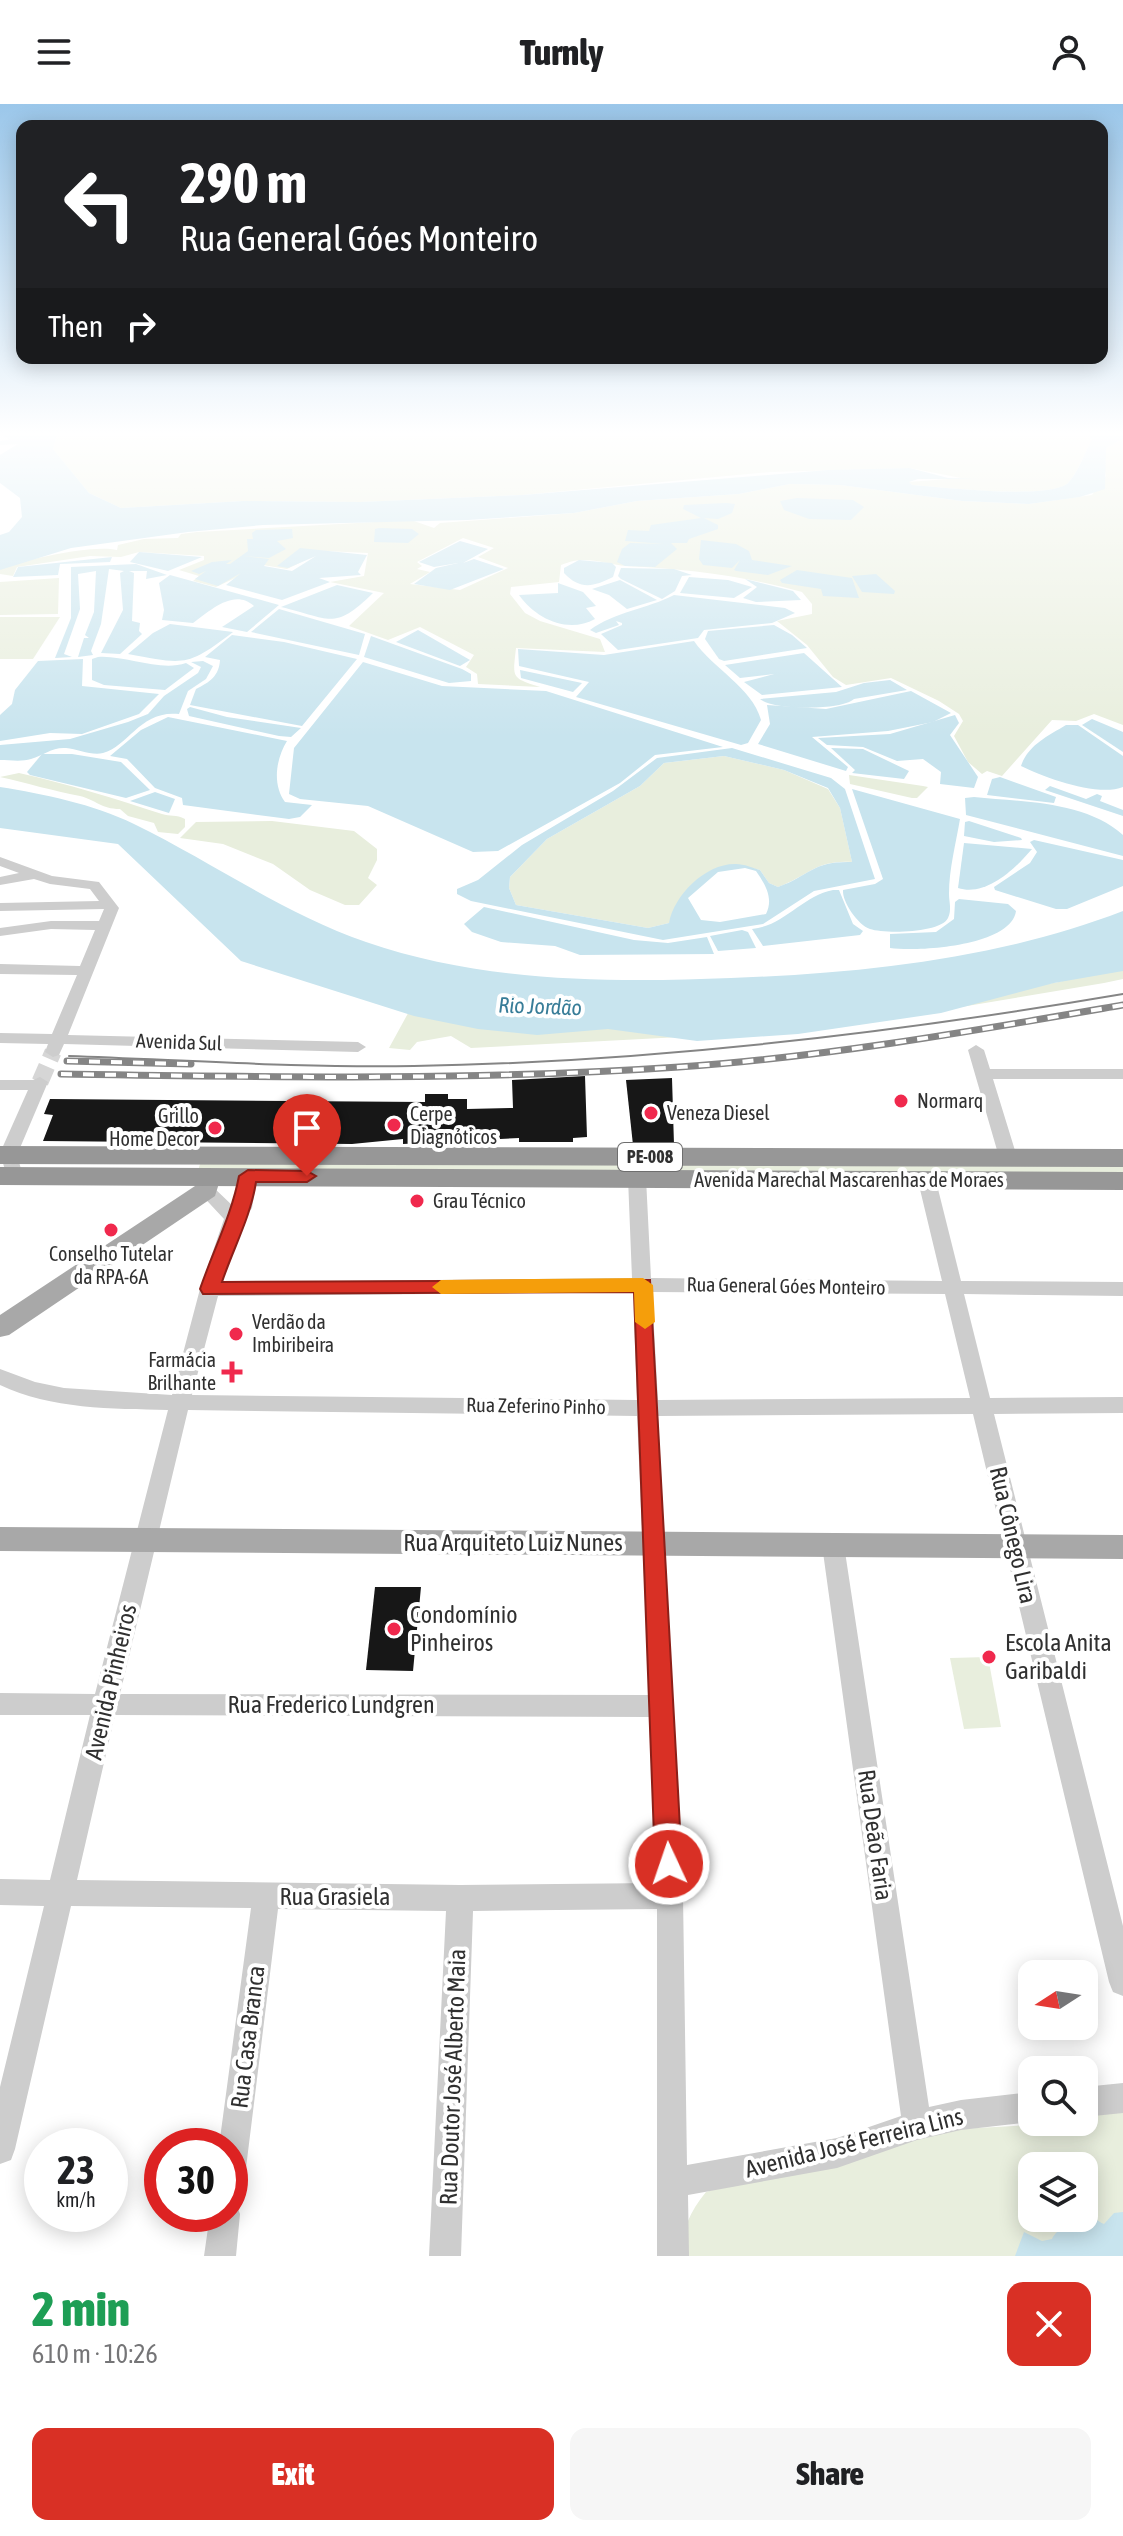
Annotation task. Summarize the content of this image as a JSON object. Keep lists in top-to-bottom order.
{
  "streets": {
    "highway": ["PE-008", "Avenida Marechal Mascarenhas de Moraes"],
    "main road": ["Rua Arquiteto Luiz Nunes"],
    "street": [
      "Avenida Sul",
      "Rua General Góes Monteiro",
      "Rua Zeferino Pinho",
      "Rua Cônego Lira",
      "Avenida Pinheiros",
      "Rua Frederico Lundgren",
      "Rua Deão Faria",
      "Rua Grasiela",
      "Rua Casa Branca",
      "Rua Doutor José Alberto Maia",
      "Avenida José Ferreira Lins"
    ]
  },
  "crossings": [
    ["Avenida Marechal Mascarenhas de Moraes", "Rua Cônego Lira"],
    ["Avenida Marechal Mascarenhas de Moraes", "Avenida Pinheiros"],
    ["Rua General Góes Monteiro", "Rua Cônego Lira"],
    ["Rua General Góes Monteiro", "Avenida Pinheiros"],
    ["Rua Zeferino Pinho", "Rua Cônego Lira"],
    ["Rua Zeferino Pinho", "Avenida Pinheiros"],
    ["Rua Cônego Lira", "Rua Arquiteto Luiz Nunes"],
    ["Rua Arquiteto Luiz Nunes", "Avenida Pinheiros"],
    ["Rua Arquiteto Luiz Nunes", "Rua Deão Faria"],
    ["Avenida Pinheiros", "Rua Frederico Lundgren"],
    ["Avenida Pinheiros", "Rua Grasiela"],
    ["Rua Deão Faria", "Avenida José Ferreira Lins"],
    ["Rua Grasiela", "Rua Casa Branca"],
    ["Rua Grasiela", "Rua Doutor José Alberto Maia"]
  ],
  "water": ["Rio Jordão"],
  "places": {
    "other": [
      "Normarq",
      "Veneza Diesel",
      "Cerpe Diagnóticos",
      "Grillo Home Decor",
      "Grau Técnico",
      "Conselho Tutelar da RPA-6A",
      "Verdão da Imbiribeira",
      "Condomínio Pinheiros",
      "Escola Anita Garibaldi"
    ],
    "health": ["Farmácia Brilhante"]
  },
  "north": "left",
  "page": {
    "header": "Turnly",
    "turn": ["290 m", "Rua General Góes Monteiro"],
    "then": "Then",
    "speed": "23 km/h",
    "limit": "30",
    "heading": ["2 min", "610 m · 10:26"],
    "buttons": ["Exit", "Share"]
  }
}
